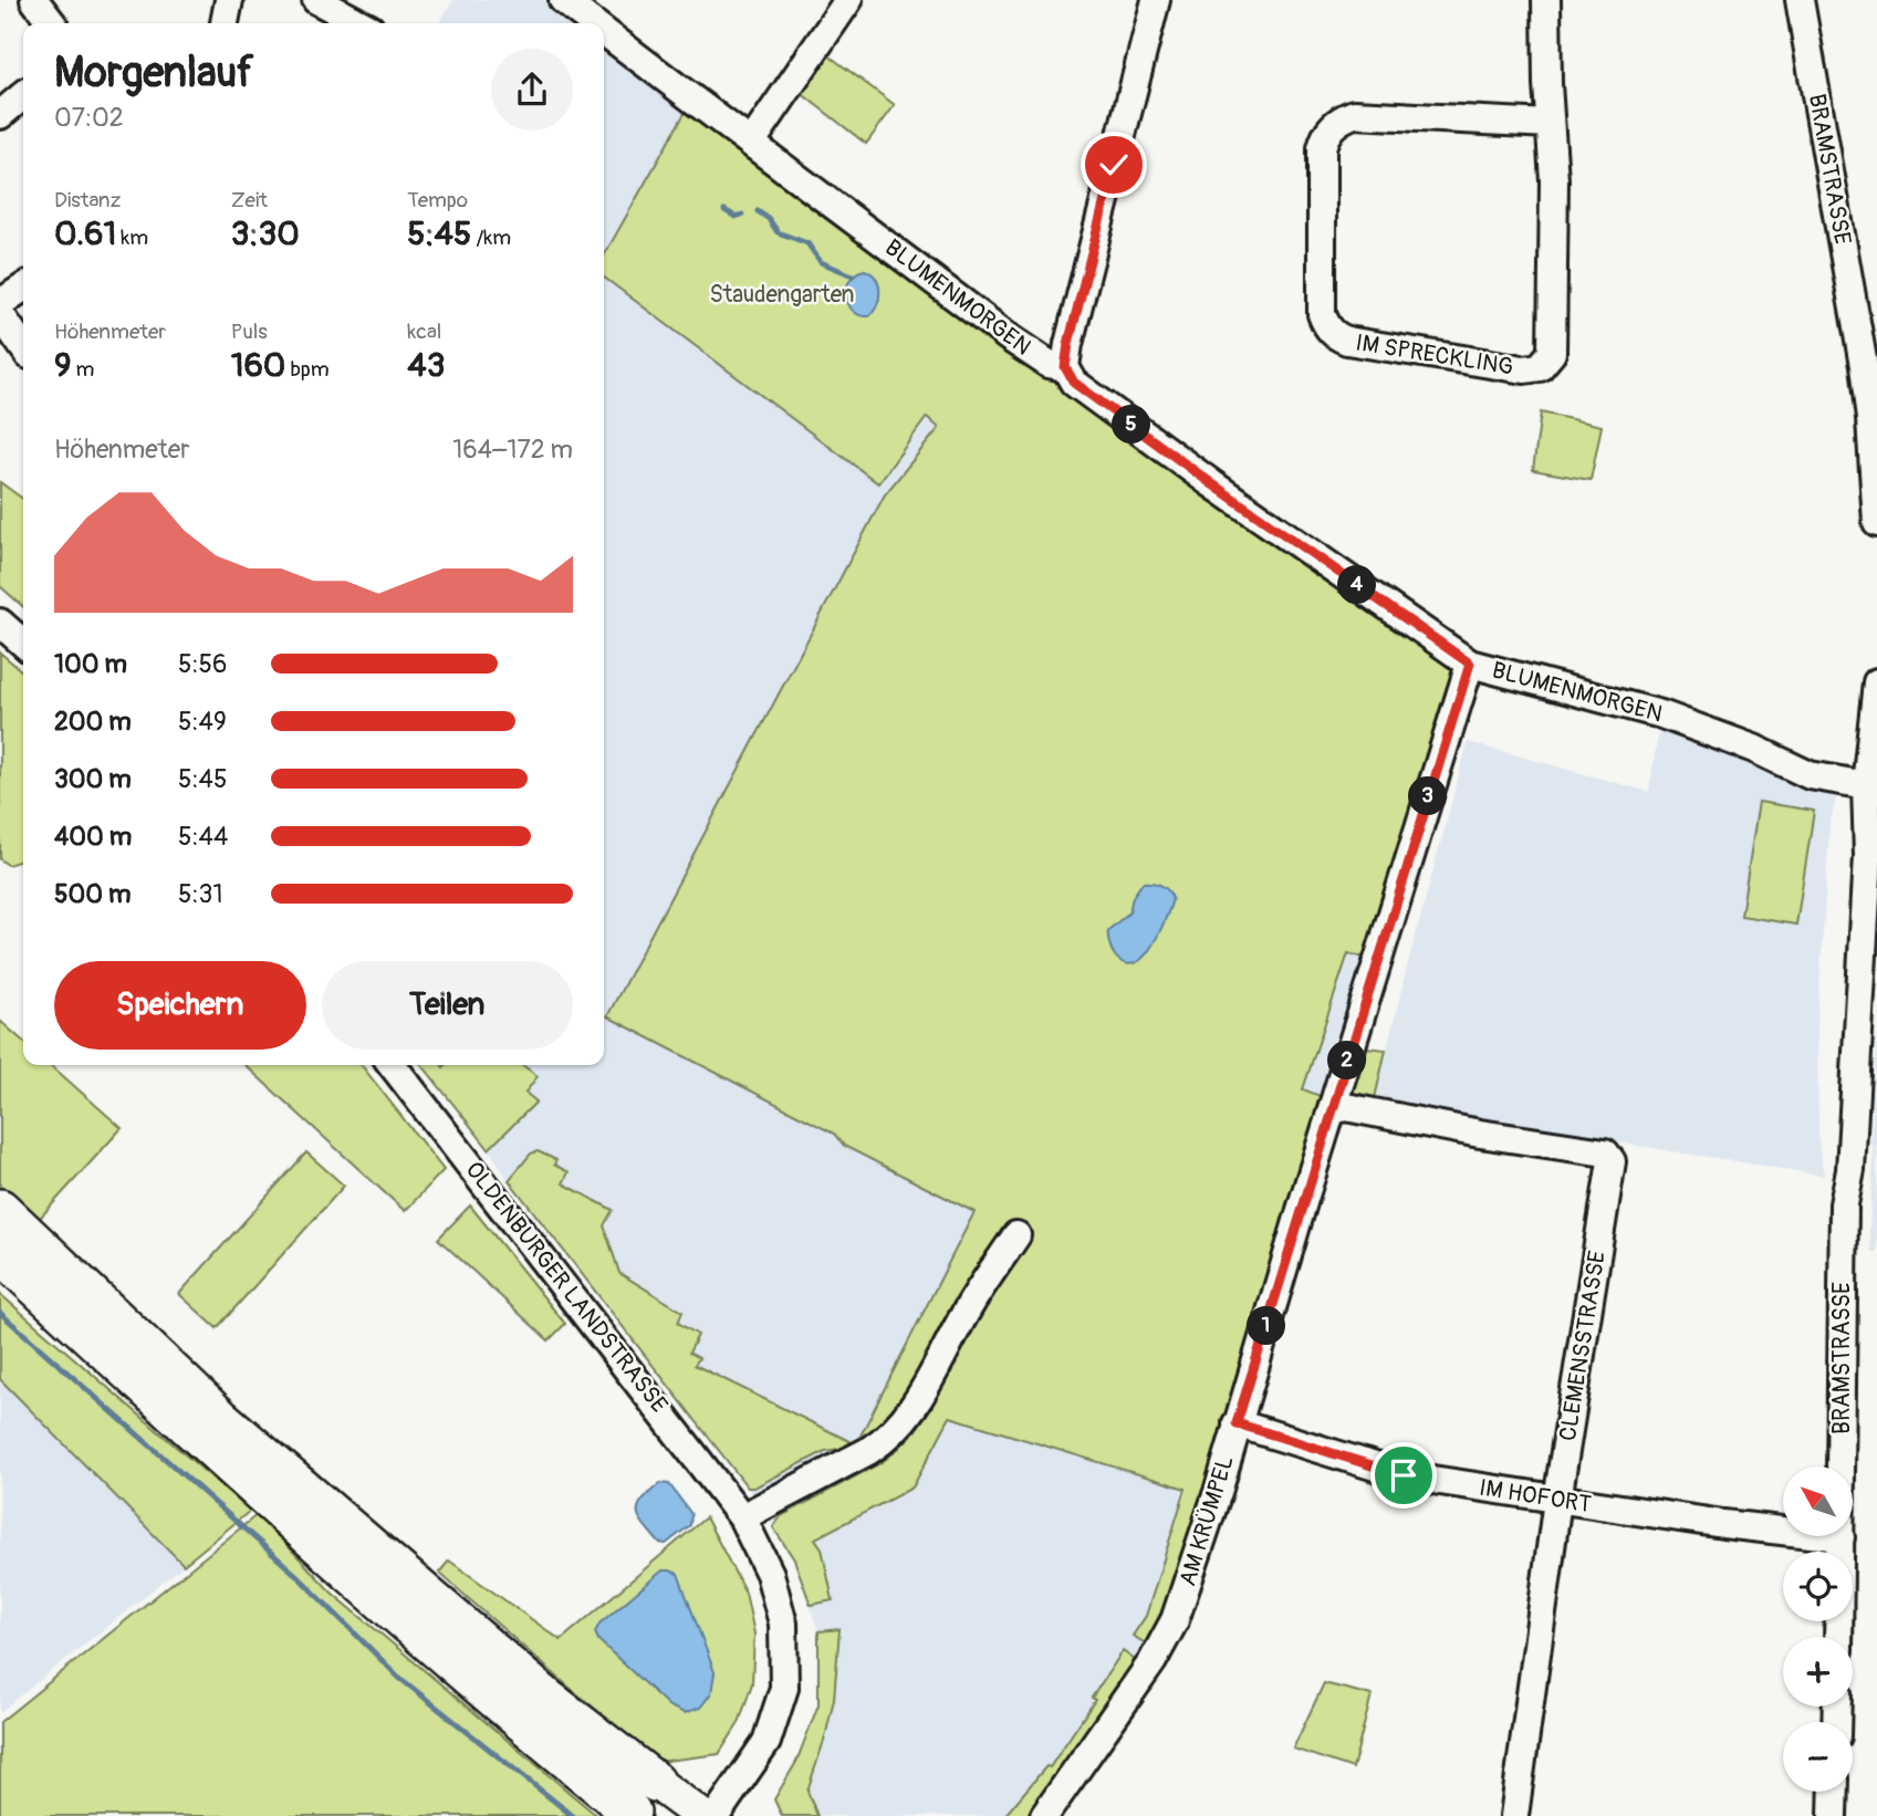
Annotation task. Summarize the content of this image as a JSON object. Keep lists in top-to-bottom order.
{
  "streets": {
    "street": [
      "BRAMSTRASSE",
      "BLUMENMORGEN",
      "IM SPRECKLING",
      "OLDENBURGER LANDSTRASSE",
      "CLEMENSSTRASSE",
      "IM HOFORT",
      "AM KRÜMPEL"
    ]
  },
  "crossings": [
    ["BRAMSTRASSE", "BLUMENMORGEN"],
    ["BLUMENMORGEN", "AM KRÜMPEL"],
    ["CLEMENSSTRASSE", "IM HOFORT"],
    ["CLEMENSSTRASSE", "AM KRÜMPEL"],
    ["IM HOFORT", "AM KRÜMPEL"]
  ],
  "parks": ["Staudengarten"],
  "north": "top left",
  "page": {
    "heading": ["Morgenlauf", "07:02"],
    "stats": [
      ["Distanz", "0.61 km"],
      ["Zeit", "3:30"],
      ["Tempo", "5:45 /km"],
      ["Höhenmeter", "9 m"],
      ["Puls", "160 bpm"],
      ["kcal", "43"]
    ],
    "pins": [
      "5",
      "4",
      "3",
      "2",
      "1"
    ],
    "chart": ["Höhenmeter", "164–172 m"],
    "list": [
      {
        "name": "100 m",
        "note": "5:56"
      },
      {
        "name": "200 m",
        "note": "5:49"
      },
      {
        "name": "300 m",
        "note": "5:45"
      },
      {
        "name": "400 m",
        "note": "5:44"
      },
      {
        "name": "500 m",
        "note": "5:31"
      }
    ],
    "buttons": ["Speichern", "Teilen"],
    "map_buttons": ["+", "−"]
  }
}
